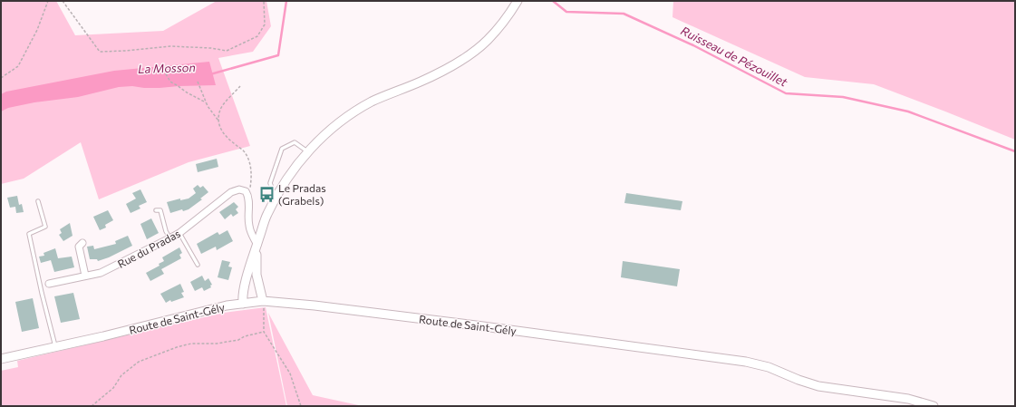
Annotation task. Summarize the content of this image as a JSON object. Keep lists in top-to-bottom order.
{
  "streets": {
    "street": ["Rue du Pradas", "Route de Saint-Gély"]
  },
  "water": ["Ruisseau de Pézouillet", "La Mosson"],
  "places": {
    "bus stop": ["Le Pradas (Grabels)"]
  }
}
